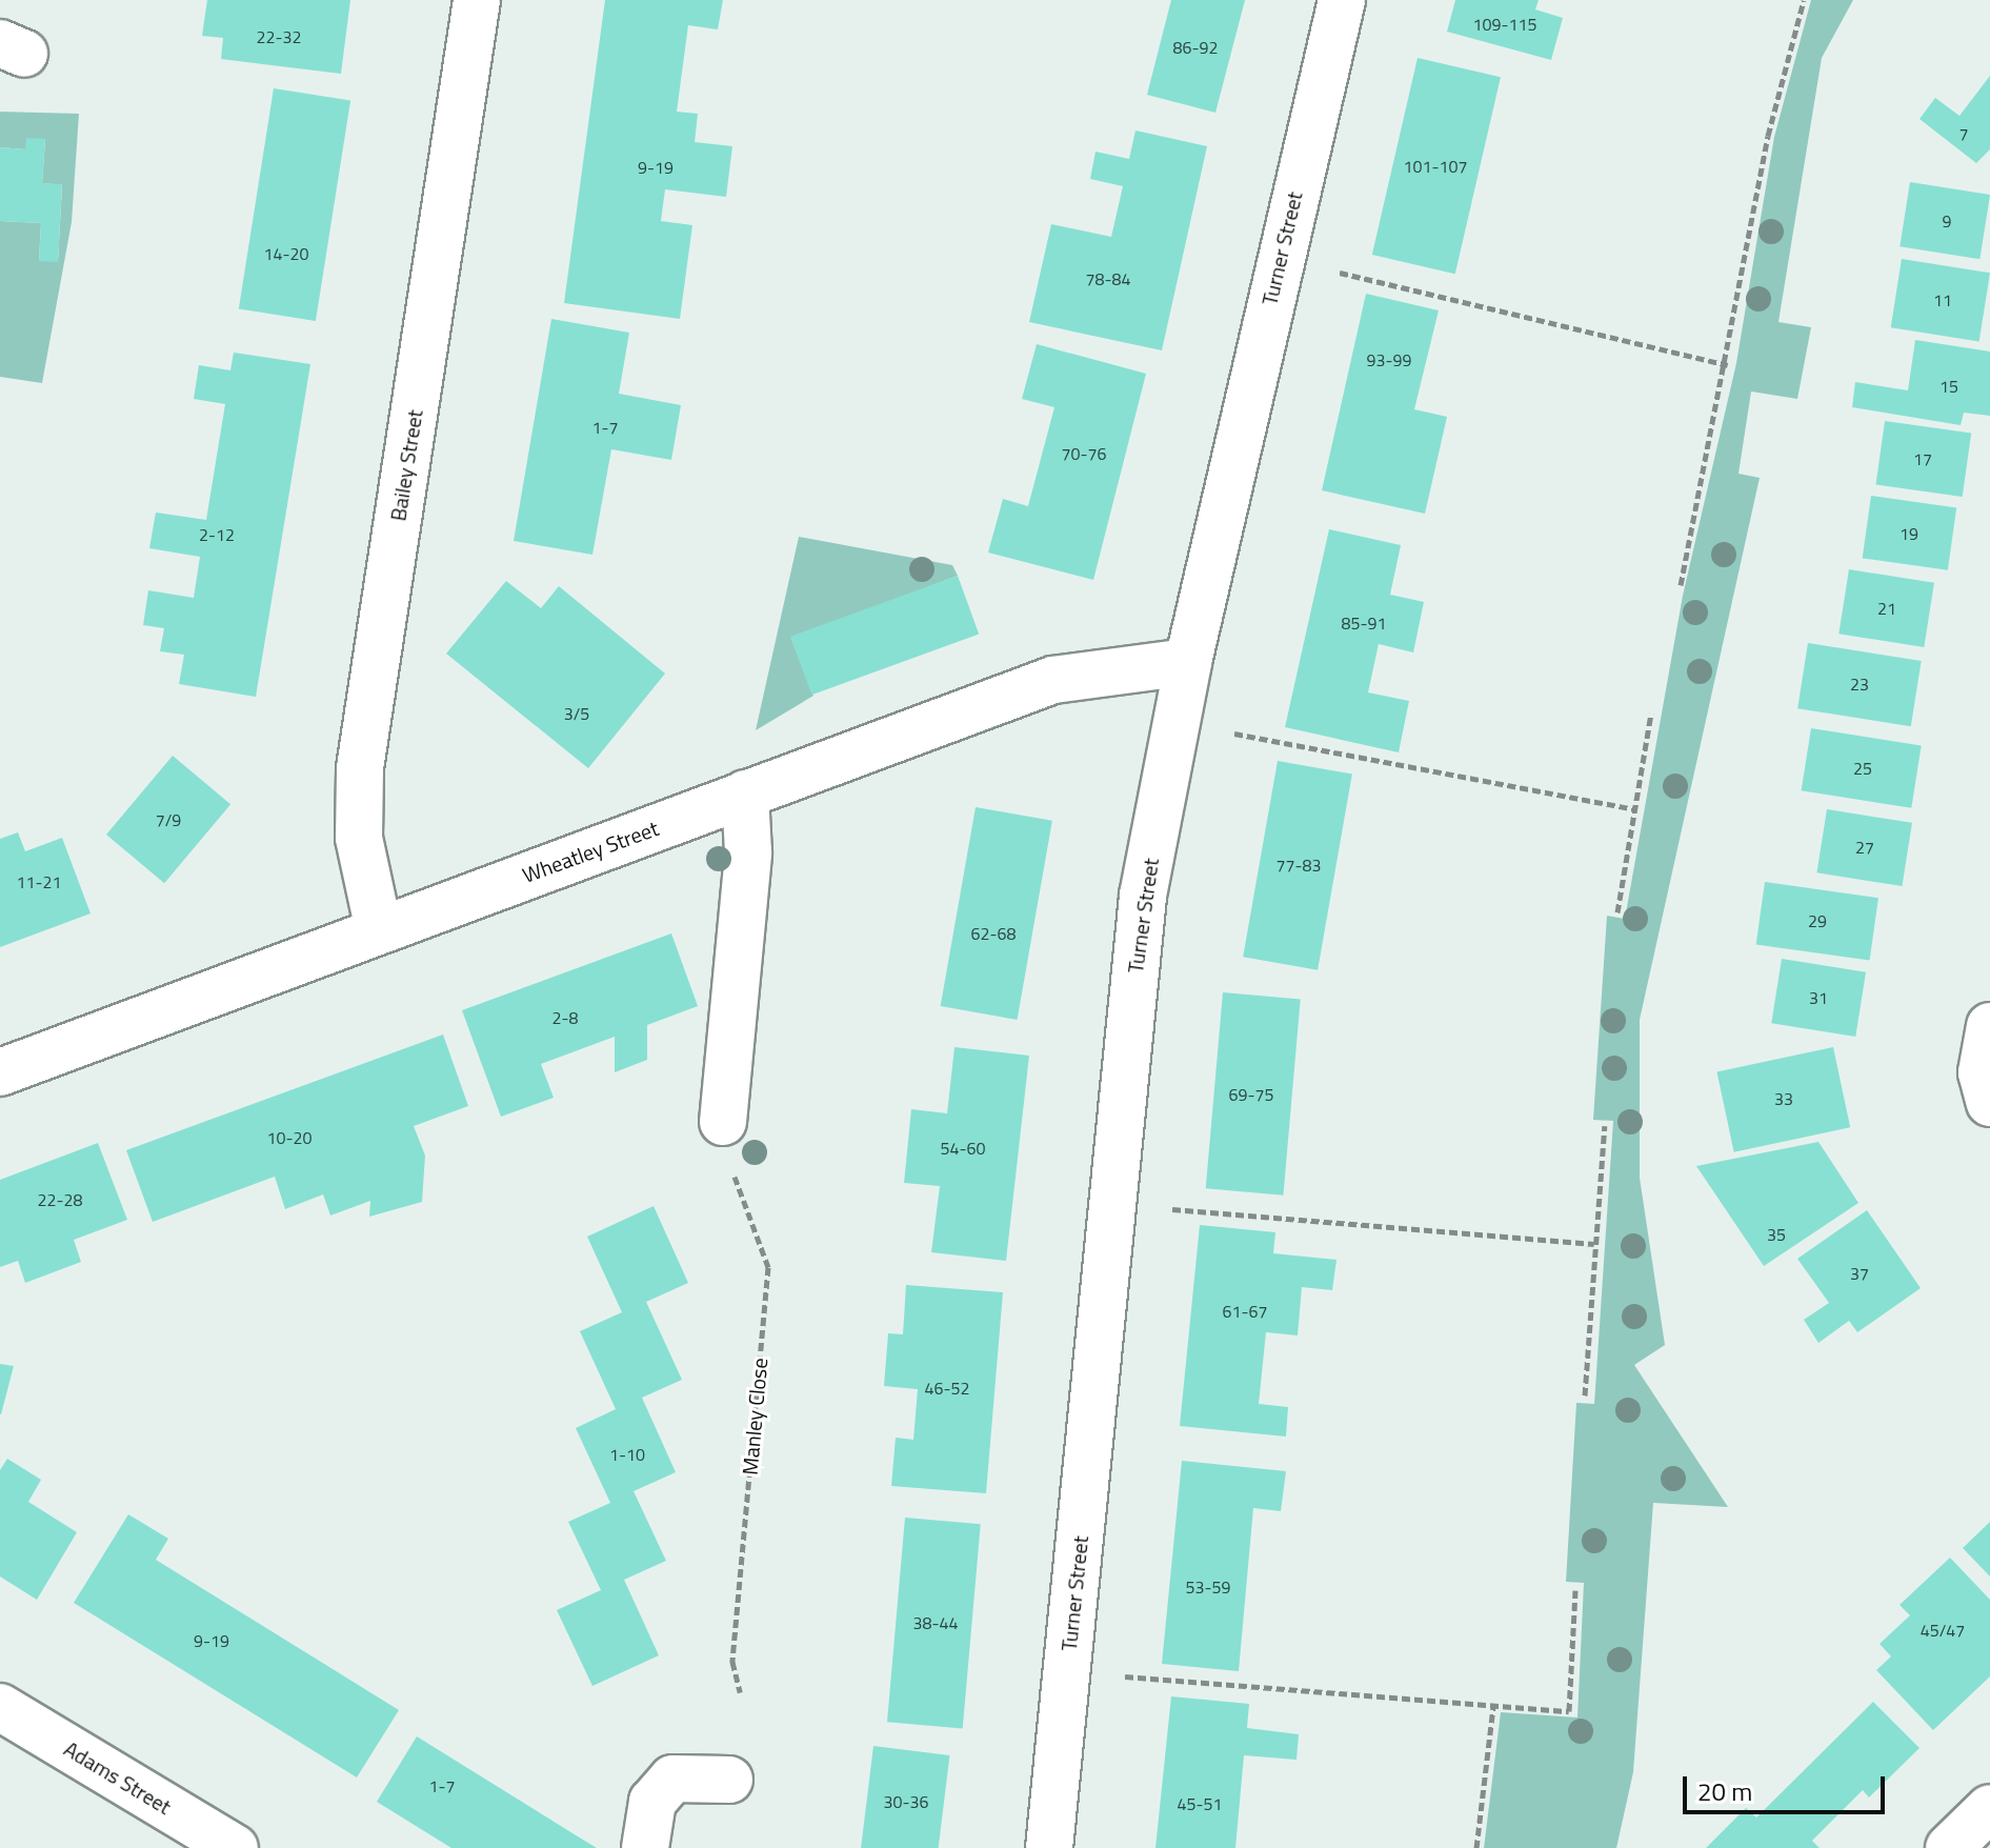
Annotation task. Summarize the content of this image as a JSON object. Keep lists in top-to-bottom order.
{
  "streets": {
    "street": [
      "Turner Street",
      "Bailey Street",
      "Wheatley Street",
      "Adams Street"
    ],
    "path": ["Manley Close"]
  },
  "crossings": [
    ["Turner Street", "Wheatley Street"],
    ["Bailey Street", "Wheatley Street"]
  ],
  "house_numbers": [
    "109-115",
    "22-32",
    "86-92",
    "7",
    "101-107",
    "9-19",
    "9",
    "14-20",
    "78-84",
    "11",
    "93-99",
    "15",
    "1-7",
    "70-76",
    "17",
    "19",
    "2-12",
    "21",
    "85-91",
    "23",
    "3/5",
    "25",
    "7/9",
    "27",
    "77-83",
    "11-21",
    "29",
    "62-68",
    "31",
    "2-8",
    "69-75",
    "33",
    "10-20",
    "54-60",
    "22-28",
    "35",
    "37",
    "61-67",
    "46-52",
    "1-10",
    "53-59",
    "38-44",
    "45/47",
    "9-19",
    "1-7",
    "30-36",
    "45-51"
  ],
  "scale_bar": "20 m"
}
